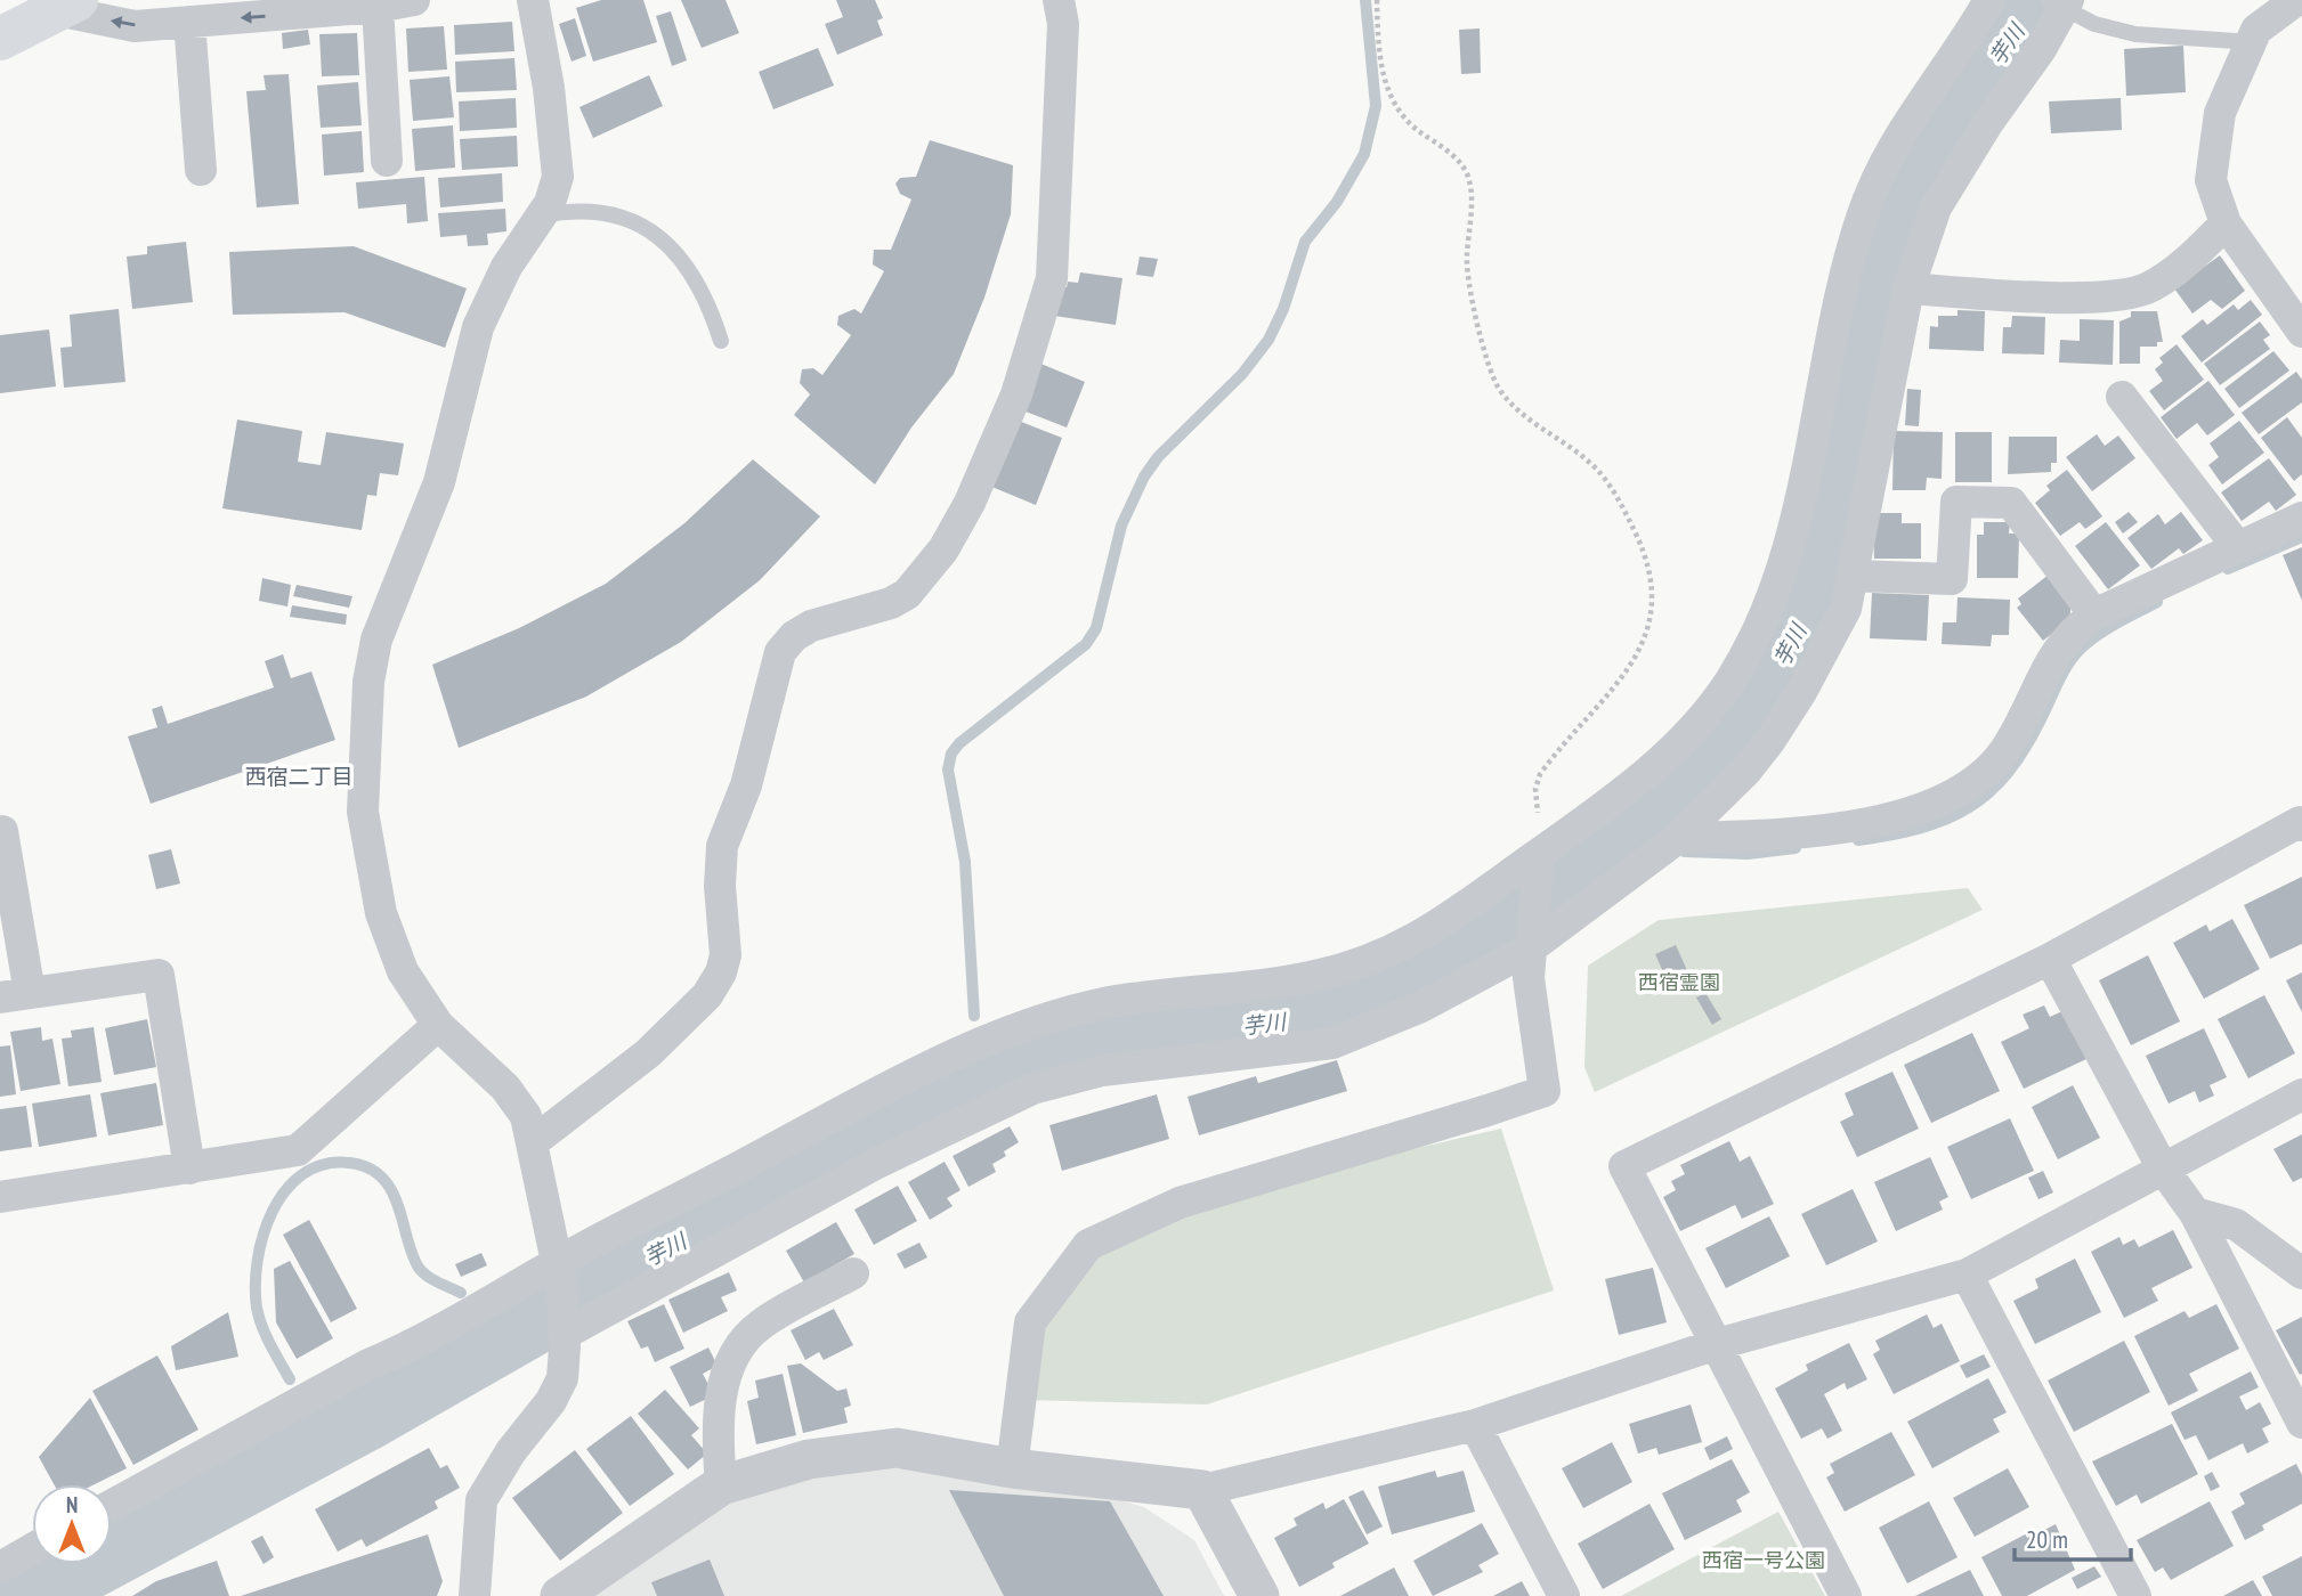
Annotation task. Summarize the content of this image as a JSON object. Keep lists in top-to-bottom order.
{
  "districts": ["西宿二丁目"],
  "water": ["芋川"],
  "parks": ["西宿霊園", "西宿一号公園"],
  "scale_bar": "20 m",
  "north": "top"
}
